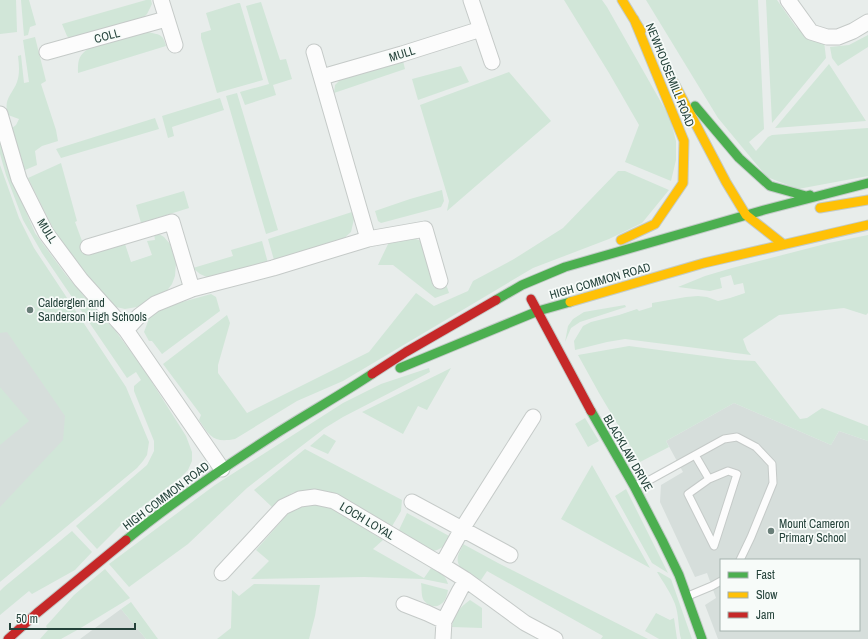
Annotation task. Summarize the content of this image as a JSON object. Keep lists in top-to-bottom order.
{
  "streets": {
    "street": [
      "COLL",
      "MULL",
      "NEWHOUSEMILL ROAD",
      "HIGH COMMON ROAD",
      "BLACKLAW DRIVE",
      "LOCH LOYAL"
    ]
  },
  "crossings": [
    ["MULL", "HIGH COMMON ROAD"],
    ["NEWHOUSEMILL ROAD", "HIGH COMMON ROAD"],
    ["HIGH COMMON ROAD", "BLACKLAW DRIVE"]
  ],
  "places": ["Calderglen and Sanderson High Schools", "Mount Cameron Primary School"],
  "legend": ["Fast", "Slow", "Jam"],
  "scale_bar": "50 m"
}
